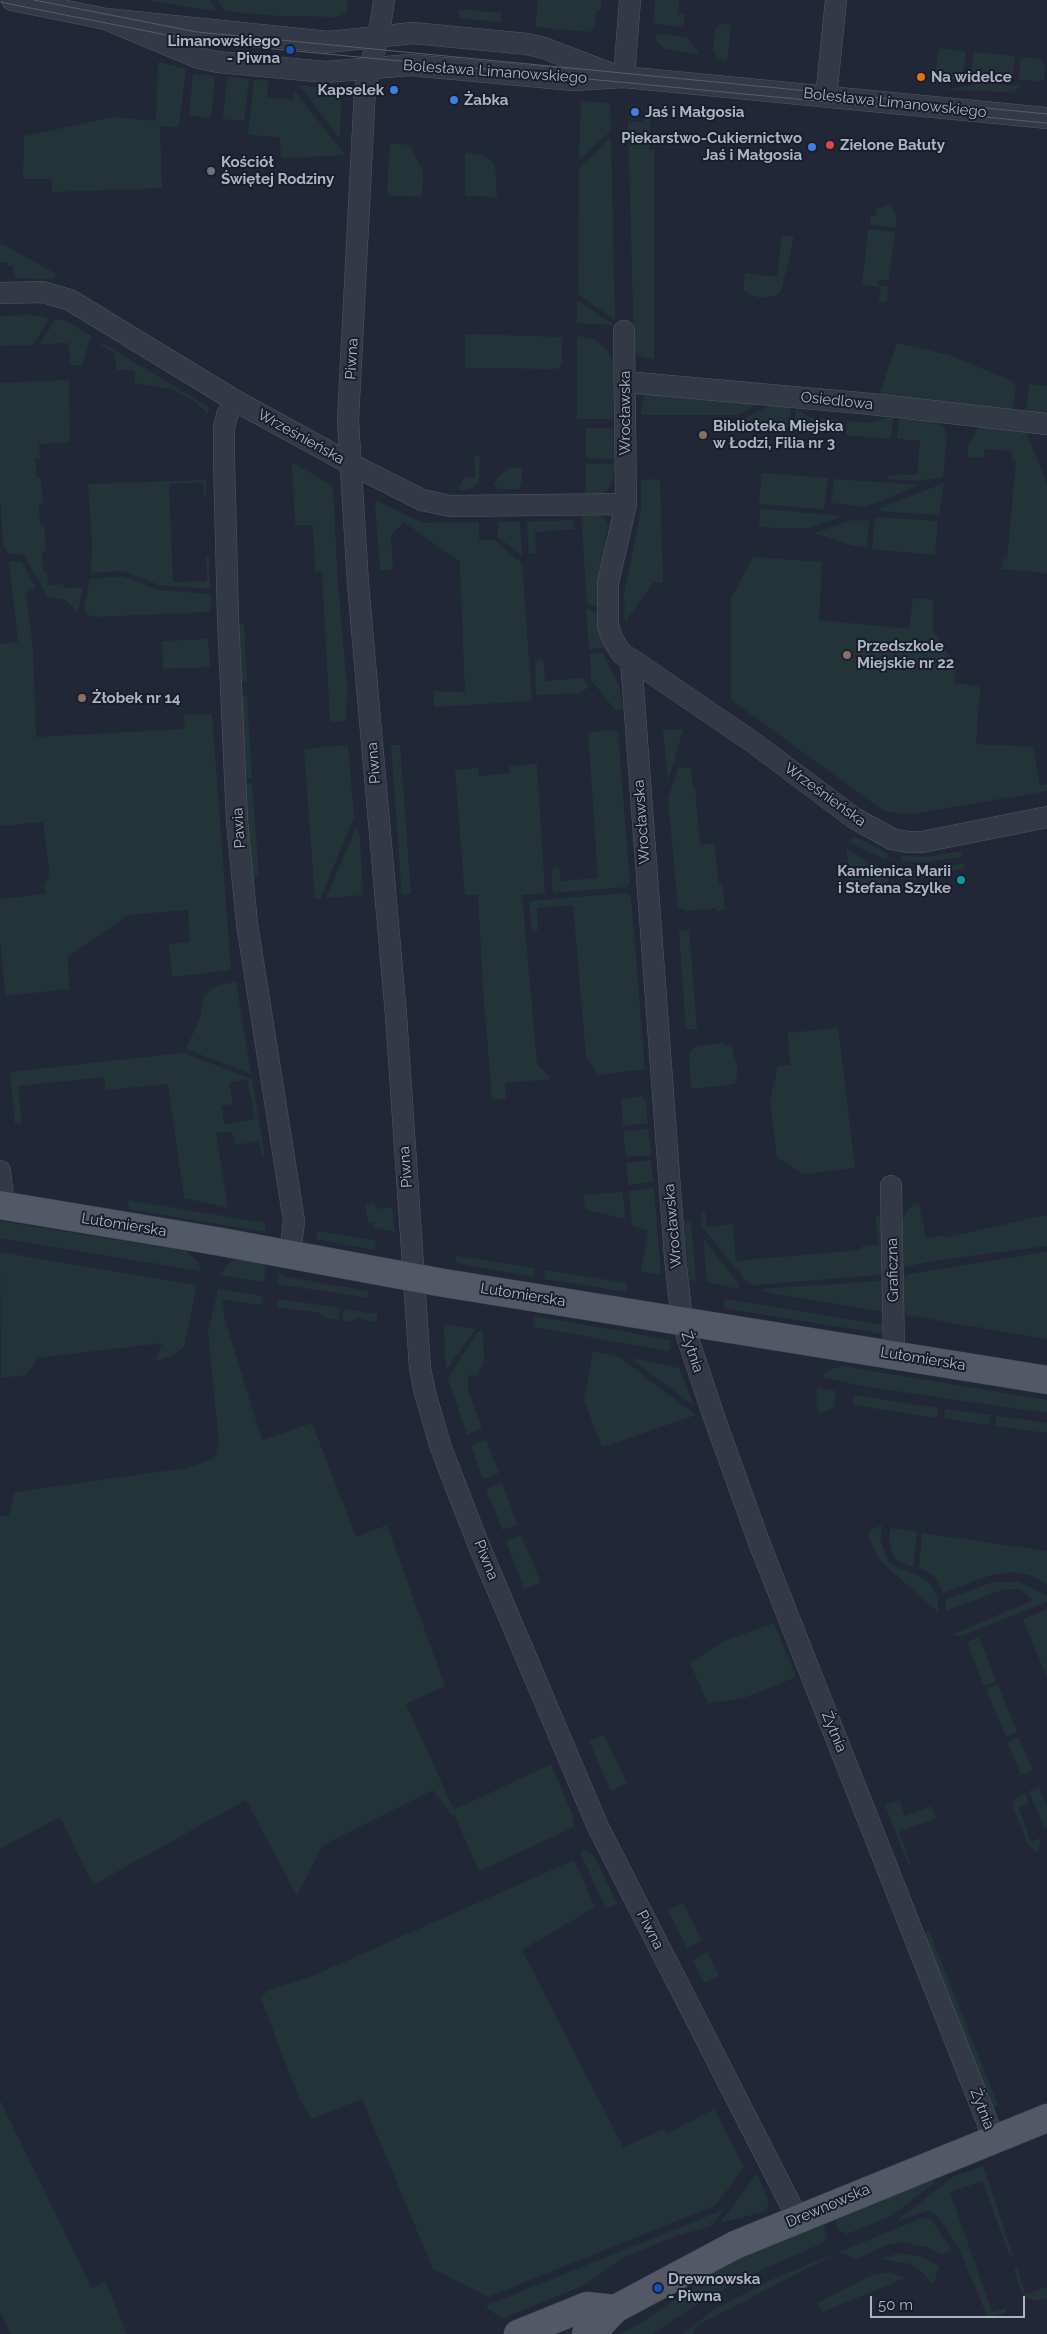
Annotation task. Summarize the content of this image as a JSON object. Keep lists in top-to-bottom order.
{
  "streets": {
    "main road": ["Lutomierska", "Drewnowska"],
    "street": [
      "Bolesława Limanowskiego",
      "Piwna",
      "Osiedlowa",
      "Wrocławska",
      "Wrześnieńska",
      "Pawia",
      "Graficzna",
      "Żytnia"
    ]
  },
  "crossings": [
    ["Bolesława Limanowskiego", "Piwna"],
    ["Piwna", "Wrześnieńska"],
    ["Piwna", "Lutomierska"],
    ["Piwna", "Drewnowska"],
    ["Osiedlowa", "Wrocławska"],
    ["Wrocławska", "Wrześnieńska"],
    ["Wrocławska", "Lutomierska"],
    ["Wrocławska", "Żytnia"],
    ["Wrześnieńska", "Pawia"],
    ["Pawia", "Lutomierska"],
    ["Lutomierska", "Graficzna"],
    ["Lutomierska", "Żytnia"],
    ["Żytnia", "Drewnowska"]
  ],
  "places": [
    "Limanowskiego - Piwna",
    "Na widelce",
    "Kapselek",
    "Żabka",
    "Jaś i Małgosia",
    "Zielone Bałuty",
    "Piekarstwo-Cukiernictwo Jaś i Małgosia",
    "Kościół Świętej Rodziny",
    "Biblioteka Miejska w Łodzi, Filia nr 3",
    "Przedszkole Miejskie nr 22",
    "Żłobek nr 14",
    "Kamienica Marii i Stefana Szylke",
    "Drewnowska - Piwna"
  ],
  "scale_bar": "50 m"
}
